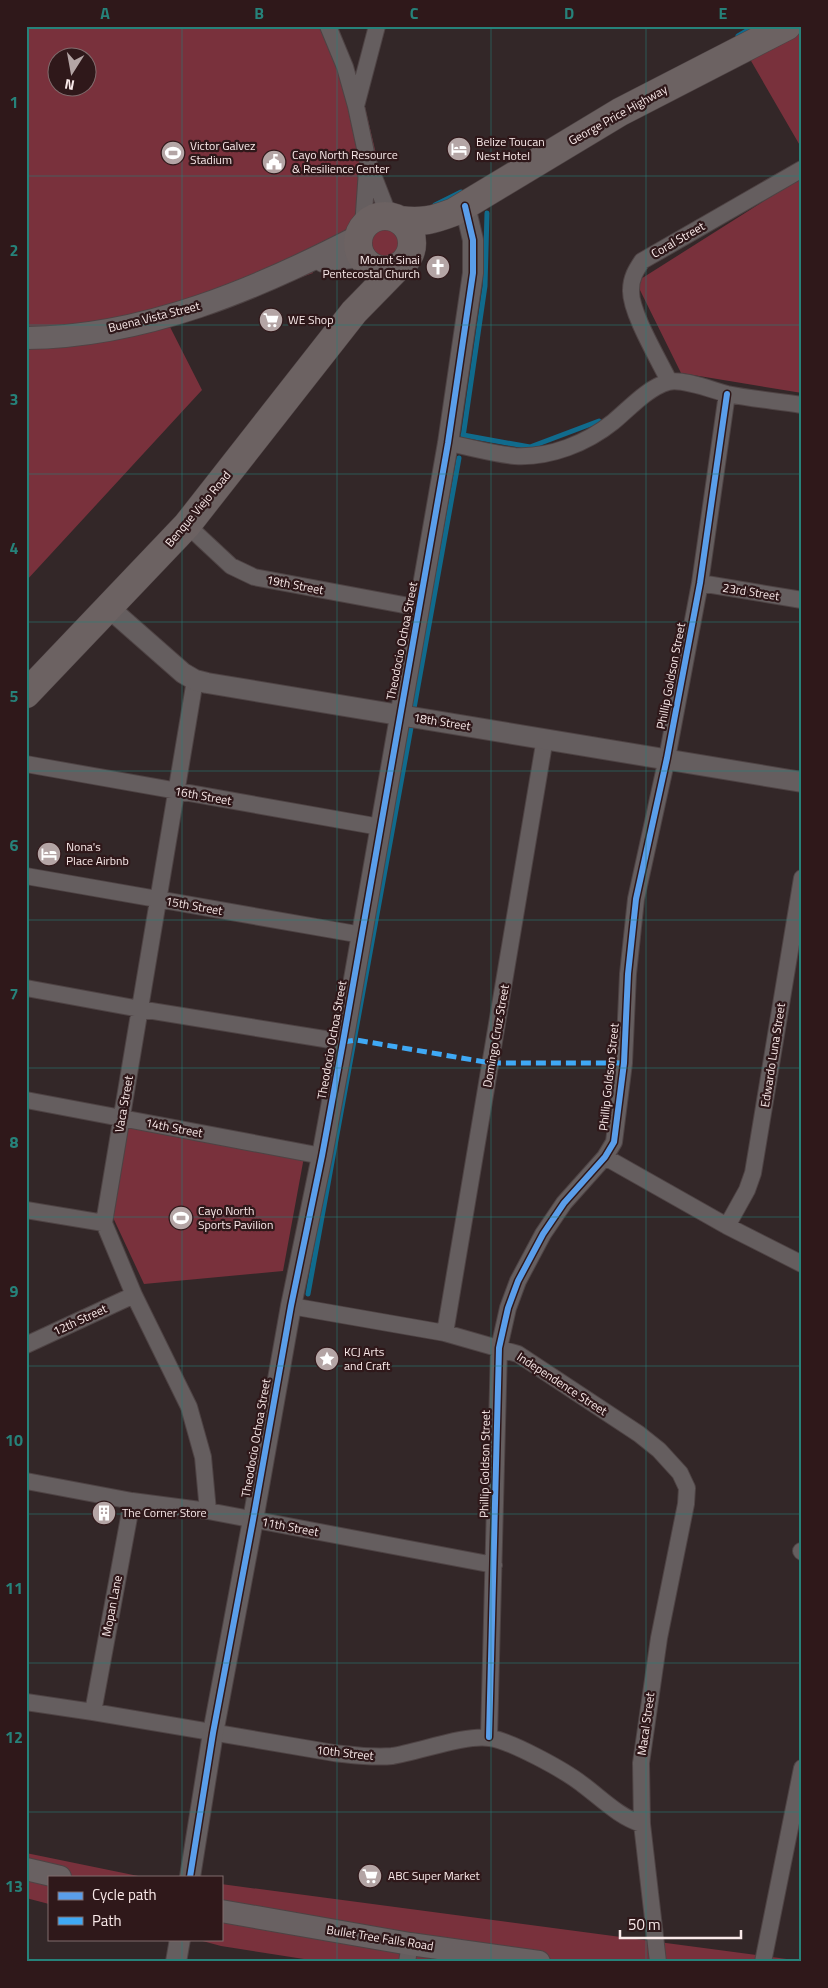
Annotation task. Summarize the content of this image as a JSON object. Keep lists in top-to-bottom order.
{
  "streets": {
    "highway": ["George Price Highway", "Benque Viejo Road"],
    "main road": ["Buena Vista Street", "Bullet Tree Falls Road"],
    "street": [
      "Coral Street",
      "19th Street",
      "23rd Street",
      "Theodocio Ochoa Street",
      "Phillip Goldson Street",
      "18th Street",
      "16th Street",
      "15th Street",
      "Domingo Cruz Street",
      "Edwardo Luna Street",
      "Vaca Street",
      "14th Street",
      "12th Street",
      "Independence Street",
      "11th Street",
      "Mopan Lane",
      "Macal Street",
      "10th Street"
    ]
  },
  "crossings": [
    ["George Price Highway", "Buena Vista Street"],
    ["George Price Highway", "Benque Viejo Road"],
    ["George Price Highway", "Theodocio Ochoa Street"],
    ["Buena Vista Street", "Benque Viejo Road"],
    ["Benque Viejo Road", "19th Street"],
    ["Benque Viejo Road", "18th Street"],
    ["19th Street", "Theodocio Ochoa Street"],
    ["23rd Street", "Phillip Goldson Street"],
    ["Theodocio Ochoa Street", "18th Street"],
    ["Theodocio Ochoa Street", "16th Street"],
    ["Theodocio Ochoa Street", "15th Street"],
    ["Theodocio Ochoa Street", "14th Street"],
    ["Theodocio Ochoa Street", "Independence Street"],
    ["Theodocio Ochoa Street", "11th Street"],
    ["Theodocio Ochoa Street", "10th Street"],
    ["Phillip Goldson Street", "18th Street"],
    ["Phillip Goldson Street", "Independence Street"],
    ["Phillip Goldson Street", "11th Street"],
    ["Phillip Goldson Street", "10th Street"],
    ["18th Street", "Domingo Cruz Street"],
    ["18th Street", "Vaca Street"],
    ["16th Street", "Vaca Street"],
    ["15th Street", "Vaca Street"],
    ["Domingo Cruz Street", "Independence Street"],
    ["Vaca Street", "14th Street"],
    ["Independence Street", "Macal Street"],
    ["11th Street", "Mopan Lane"],
    ["Mopan Lane", "10th Street"],
    ["Macal Street", "10th Street"]
  ],
  "places": {
    "hotel": ["Belize Toucan Nest Hotel", "Nona's Place Airbnb"],
    "sports": ["Victor Galvez Stadium", "Cayo North Sports Pavilion"],
    "public building": ["Cayo North Resource & Resilience Center"],
    "church": ["Mount Sinai Pentecostal Church"],
    "supermarket": ["WE Shop", "ABC Super Market"],
    "place": ["KCJ Arts and Craft"],
    "building": ["The Corner Store"]
  },
  "legend": ["Cycle path", "Path"],
  "scale_bar": "50 m",
  "north": "bottom",
  "grid": {
    "columns": [
      "A",
      "B",
      "C",
      "D",
      "E"
    ],
    "rows": [
      "1",
      "2",
      "3",
      "4",
      "5",
      "6",
      "7",
      "8",
      "9",
      "10",
      "11",
      "12",
      "13"
    ]
  }
}
